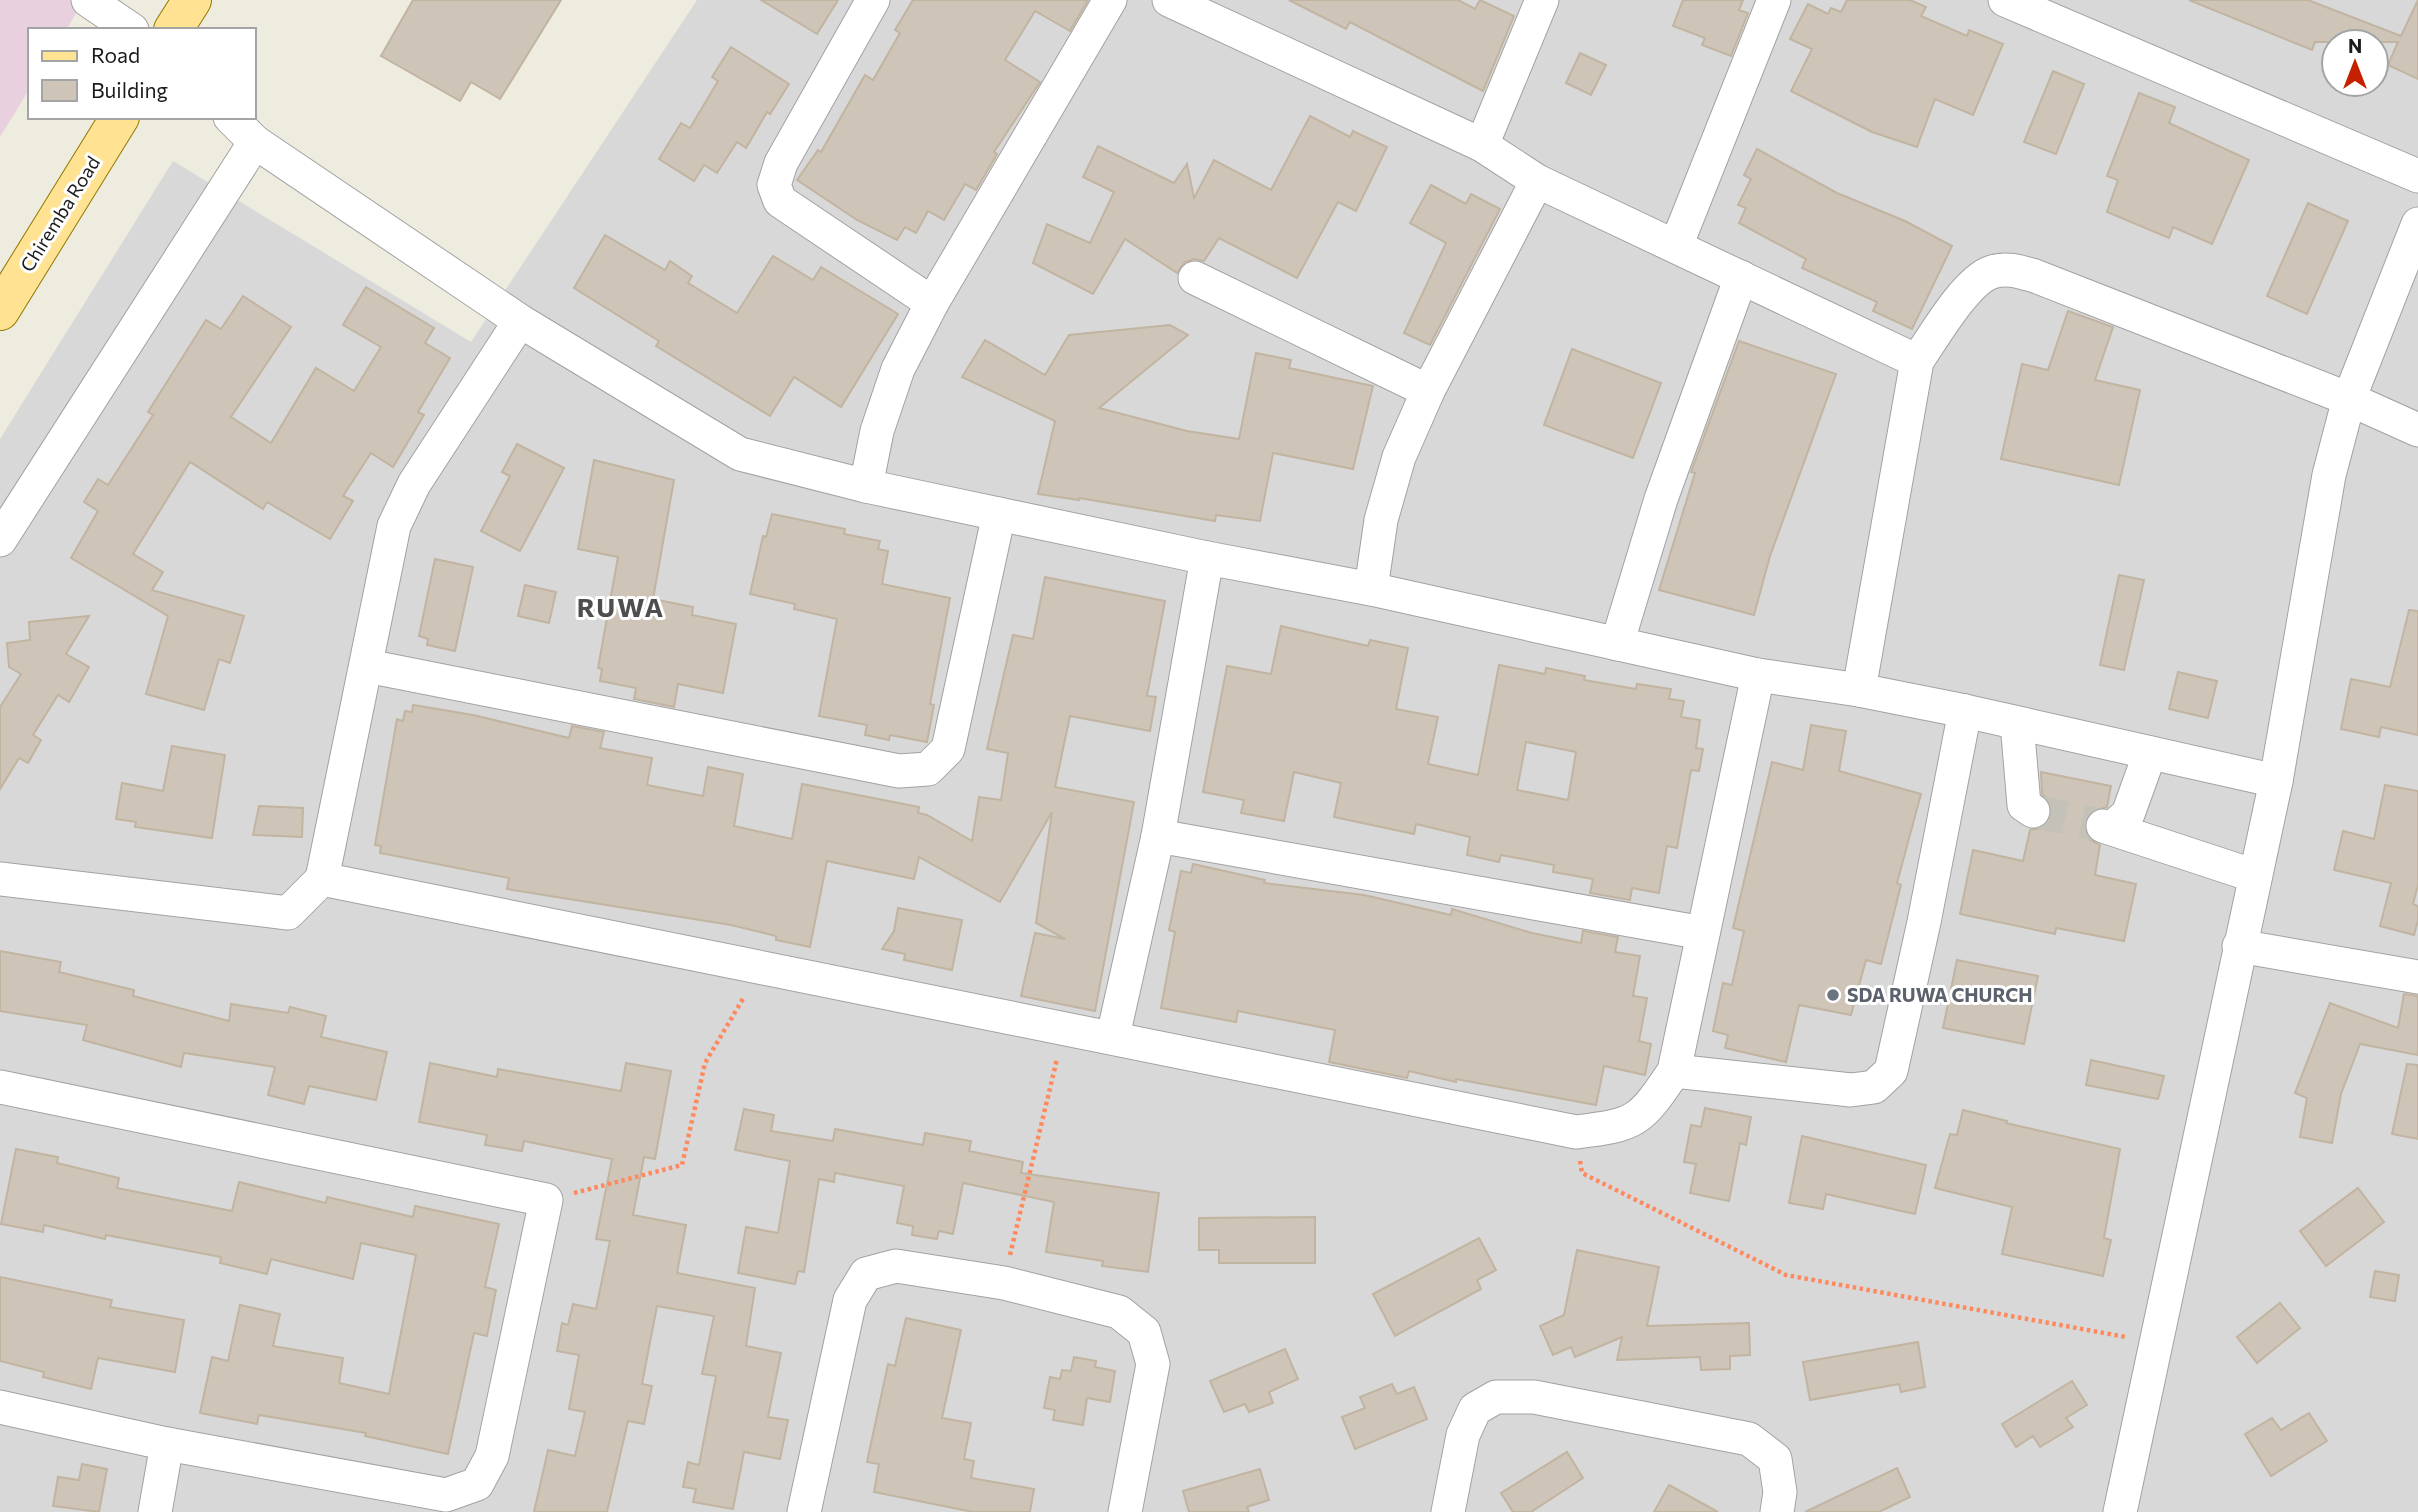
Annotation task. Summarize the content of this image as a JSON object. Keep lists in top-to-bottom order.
{
  "streets": {
    "main road": ["Chiremba Road"]
  },
  "districts": ["RUWA"],
  "places": ["SDA RUWA CHURCH"],
  "legend": ["Road", "Building"],
  "north": "top"
}
